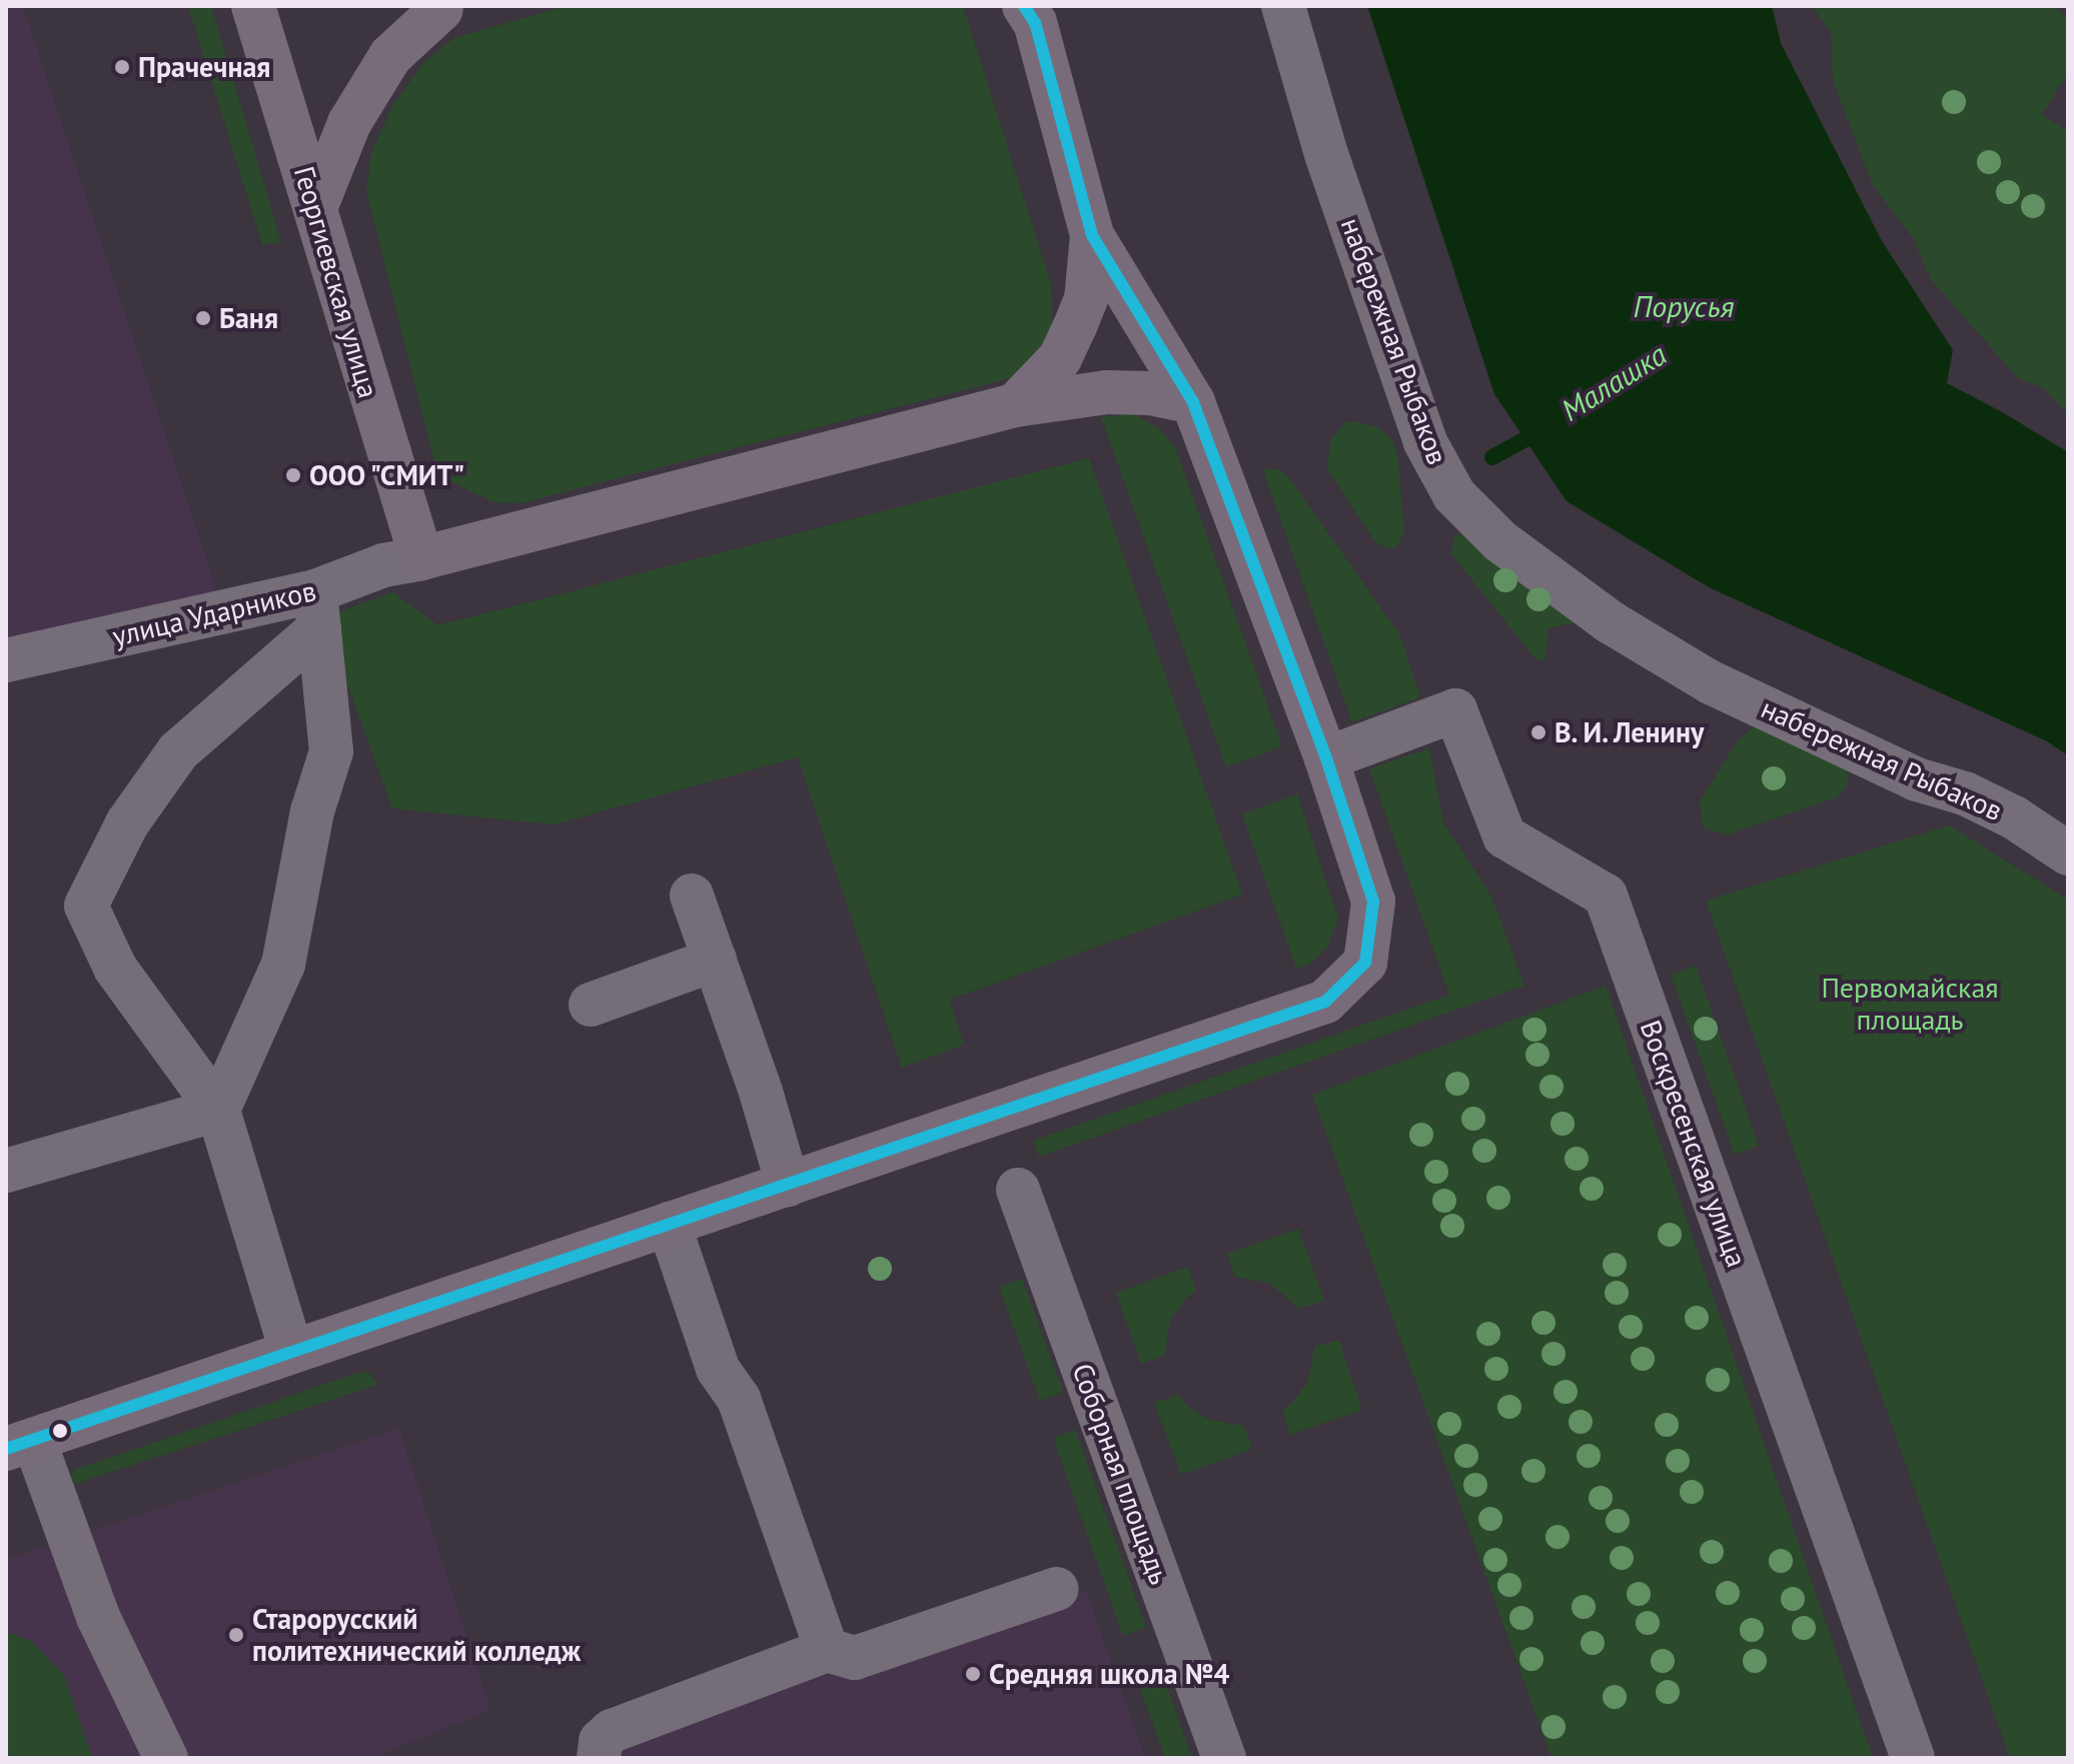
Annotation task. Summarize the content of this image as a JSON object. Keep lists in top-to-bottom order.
{
  "streets": {
    "main road": ["Георгиевская улица"],
    "street": [
      "набережная Рыбаков",
      "улица Ударников",
      "Воскресенская улица",
      "Соборная площадь"
    ]
  },
  "crossings": [
    ["Георгиевская улица", "улица Ударников"]
  ],
  "water": ["Порусья", "Малашка"],
  "parks": ["Первомайская площадь"],
  "places": [
    "Прачечная",
    "Баня",
    "ООО \"СМИТ\"",
    "В. И. Ленину",
    "Старорусский политехнический колледж",
    "Средняя школа №4"
  ]
}
